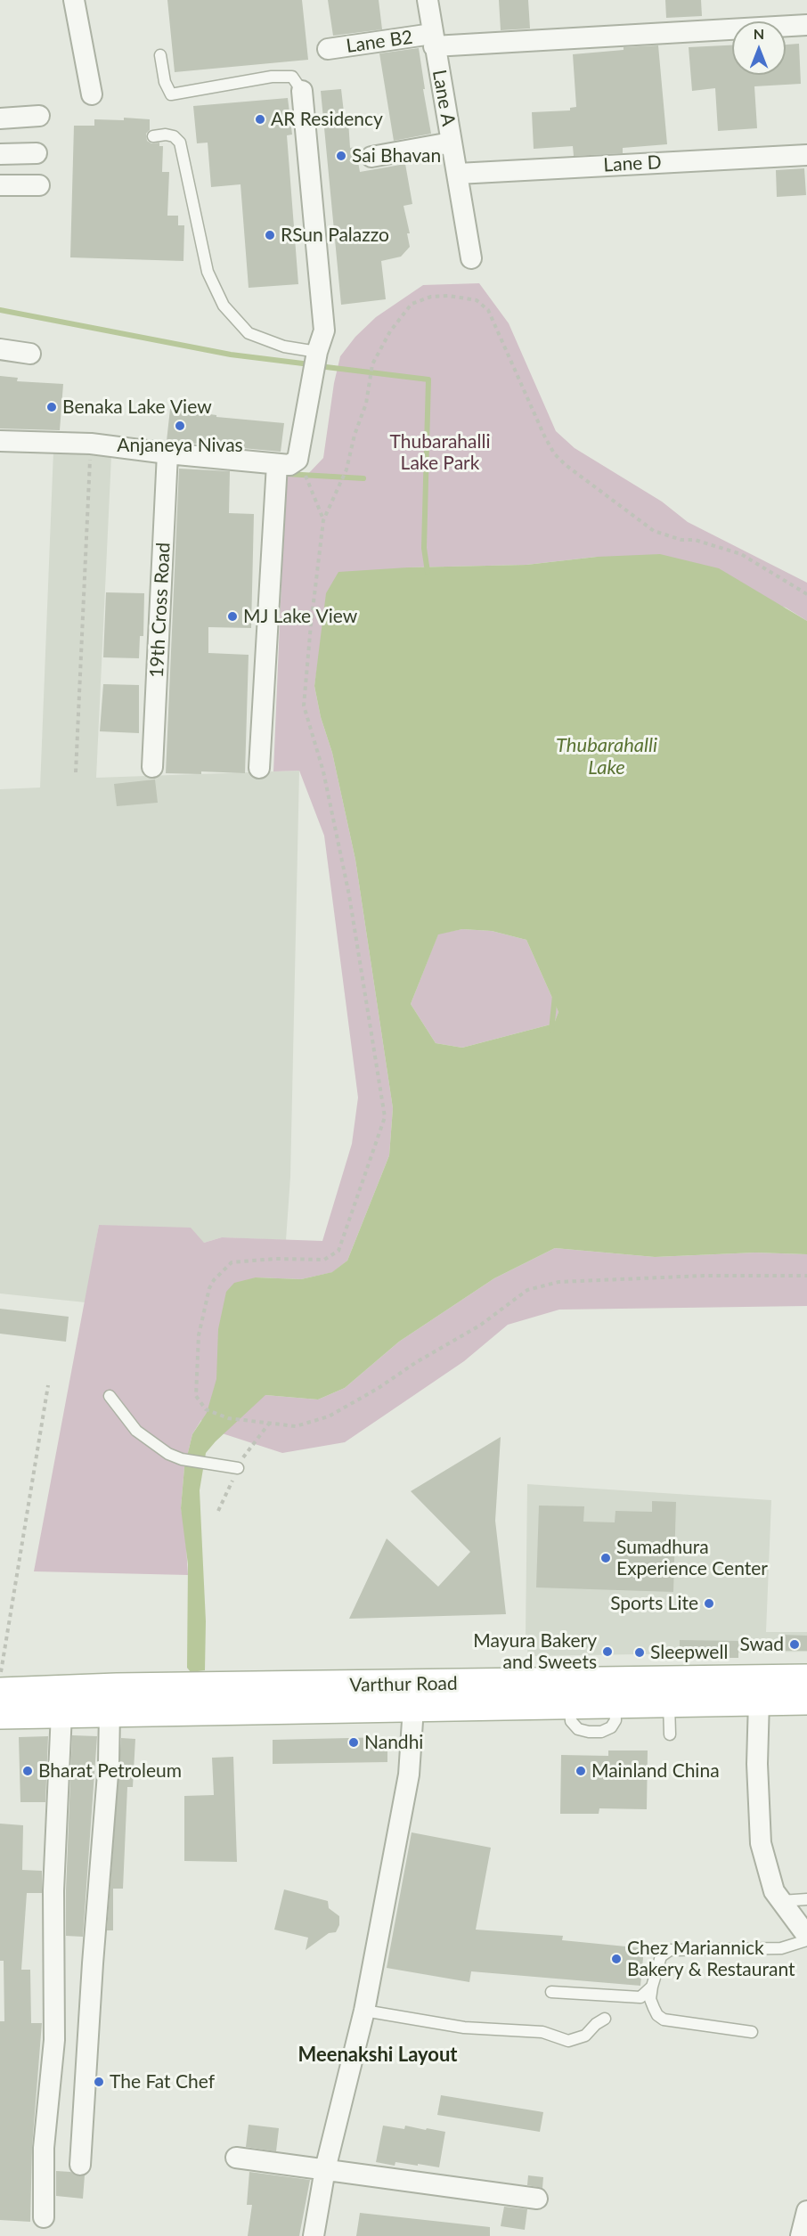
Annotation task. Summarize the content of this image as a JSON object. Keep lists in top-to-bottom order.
{
  "streets": {
    "main road": ["Varthur Road"],
    "street": [
      "Lane B2",
      "Lane A",
      "Lane D",
      "19th Cross Road"
    ]
  },
  "crossings": [
    ["Lane B2", "Lane A"],
    ["Lane A", "Lane D"]
  ],
  "districts": ["Meenakshi Layout"],
  "water": ["Thubarahalli Lake"],
  "parks": ["Thubarahalli Lake Park"],
  "places": [
    "AR Residency",
    "Sai Bhavan",
    "RSun Palazzo",
    "Benaka Lake View",
    "Anjaneya Nivas",
    "MJ Lake View",
    "Sumadhura Experience Center",
    "Sports Lite",
    "Swad",
    "Mayura Bakery and Sweets",
    "Sleepwell",
    "Nandhi",
    "Bharat Petroleum",
    "Mainland China",
    "Chez Mariannick Bakery & Restaurant",
    "The Fat Chef"
  ],
  "north": "top"
}
